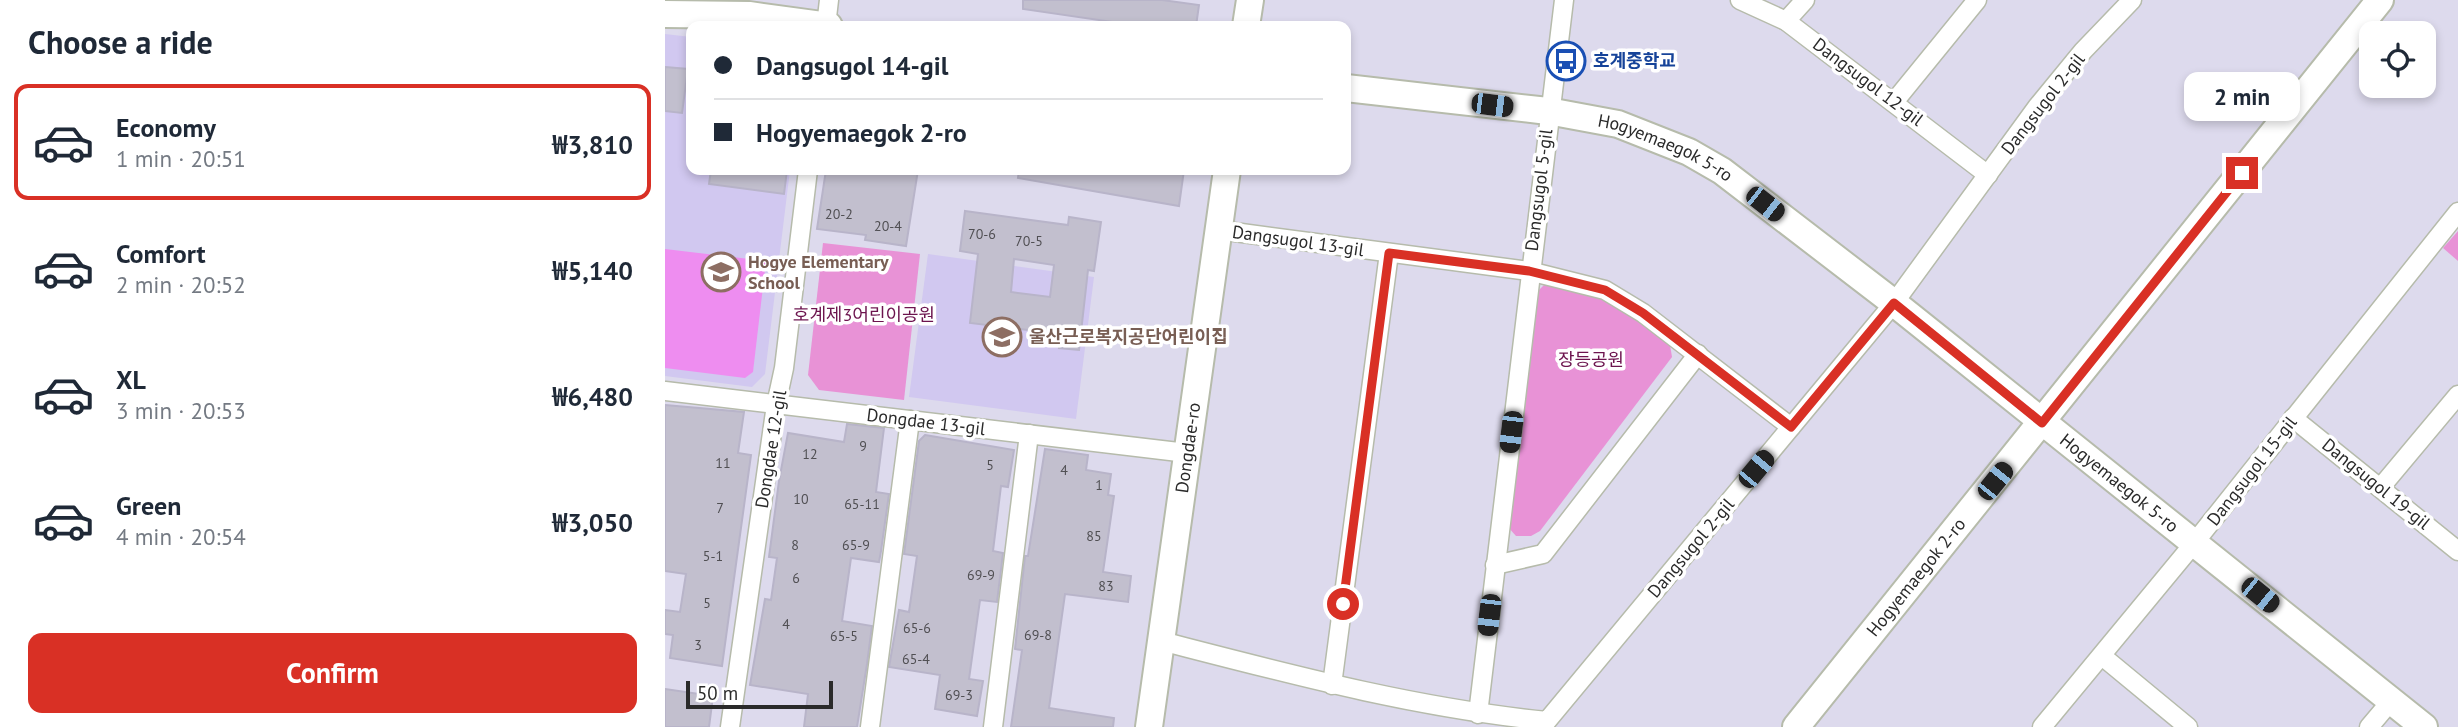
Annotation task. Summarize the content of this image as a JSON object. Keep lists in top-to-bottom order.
{
  "streets": {
    "street": [
      "Dangsugol 12-gil",
      "Dangsugol 2-gil",
      "Hogyemaegok 5-ro",
      "Dangsugol 5-gil",
      "Dangsugol 13-gil",
      "Dongdae 13-gil",
      "Dongdae-ro",
      "Dongdae 12-gil",
      "Dangsugol 15-gil",
      "Dangsugol 19-gil",
      "Hogyemaegok 2-ro"
    ]
  },
  "crossings": [
    ["Dangsugol 12-gil", "Dangsugol 2-gil"],
    ["Dangsugol 2-gil", "Hogyemaegok 5-ro"],
    ["Dangsugol 2-gil", "Dangsugol 5-gil"],
    ["Dangsugol 2-gil", "Dangsugol 13-gil"],
    ["Dangsugol 2-gil", "Dongdae-ro"],
    ["Hogyemaegok 5-ro", "Dangsugol 5-gil"],
    ["Hogyemaegok 5-ro", "Dangsugol 15-gil"],
    ["Hogyemaegok 5-ro", "Hogyemaegok 2-ro"],
    ["Dangsugol 5-gil", "Dangsugol 13-gil"],
    ["Dangsugol 13-gil", "Dongdae-ro"],
    ["Dongdae 13-gil", "Dongdae-ro"],
    ["Dongdae 13-gil", "Dongdae 12-gil"],
    ["Dangsugol 15-gil", "Dangsugol 19-gil"]
  ],
  "parks": ["호계제3어린이공원", "장등공원"],
  "places": {
    "bus stop": ["호계중학교"],
    "school or university": ["Hogye Elementary School", "울산근로복지공단어린이집"]
  },
  "house_numbers": [
    "20-2",
    "20-4",
    "70-6",
    "70-5",
    "9",
    "12",
    "11",
    "5",
    "4",
    "1",
    "10",
    "65-11",
    "7",
    "85",
    "8",
    "65-9",
    "5-1",
    "69-9",
    "6",
    "83",
    "5",
    "4",
    "65-6",
    "69-8",
    "65-5",
    "3",
    "65-4",
    "69-3"
  ],
  "scale_bar": "50 m",
  "page": {
    "heading": "Choose a ride",
    "banner": ["Dangsugol 14-gil", "Hogyemaegok 2-ro"],
    "bubble": "2 min",
    "list": [
      {
        "name": "Economy",
        "note": "1 min · 20:51",
        "value": "₩3,810"
      },
      {
        "name": "Comfort",
        "note": "2 min · 20:52",
        "value": "₩5,140"
      },
      {
        "name": "XL",
        "note": "3 min · 20:53",
        "value": "₩6,480"
      },
      {
        "name": "Green",
        "note": "4 min · 20:54",
        "value": "₩3,050"
      }
    ],
    "buttons": "Confirm",
    "scale": "50 m"
  }
}
